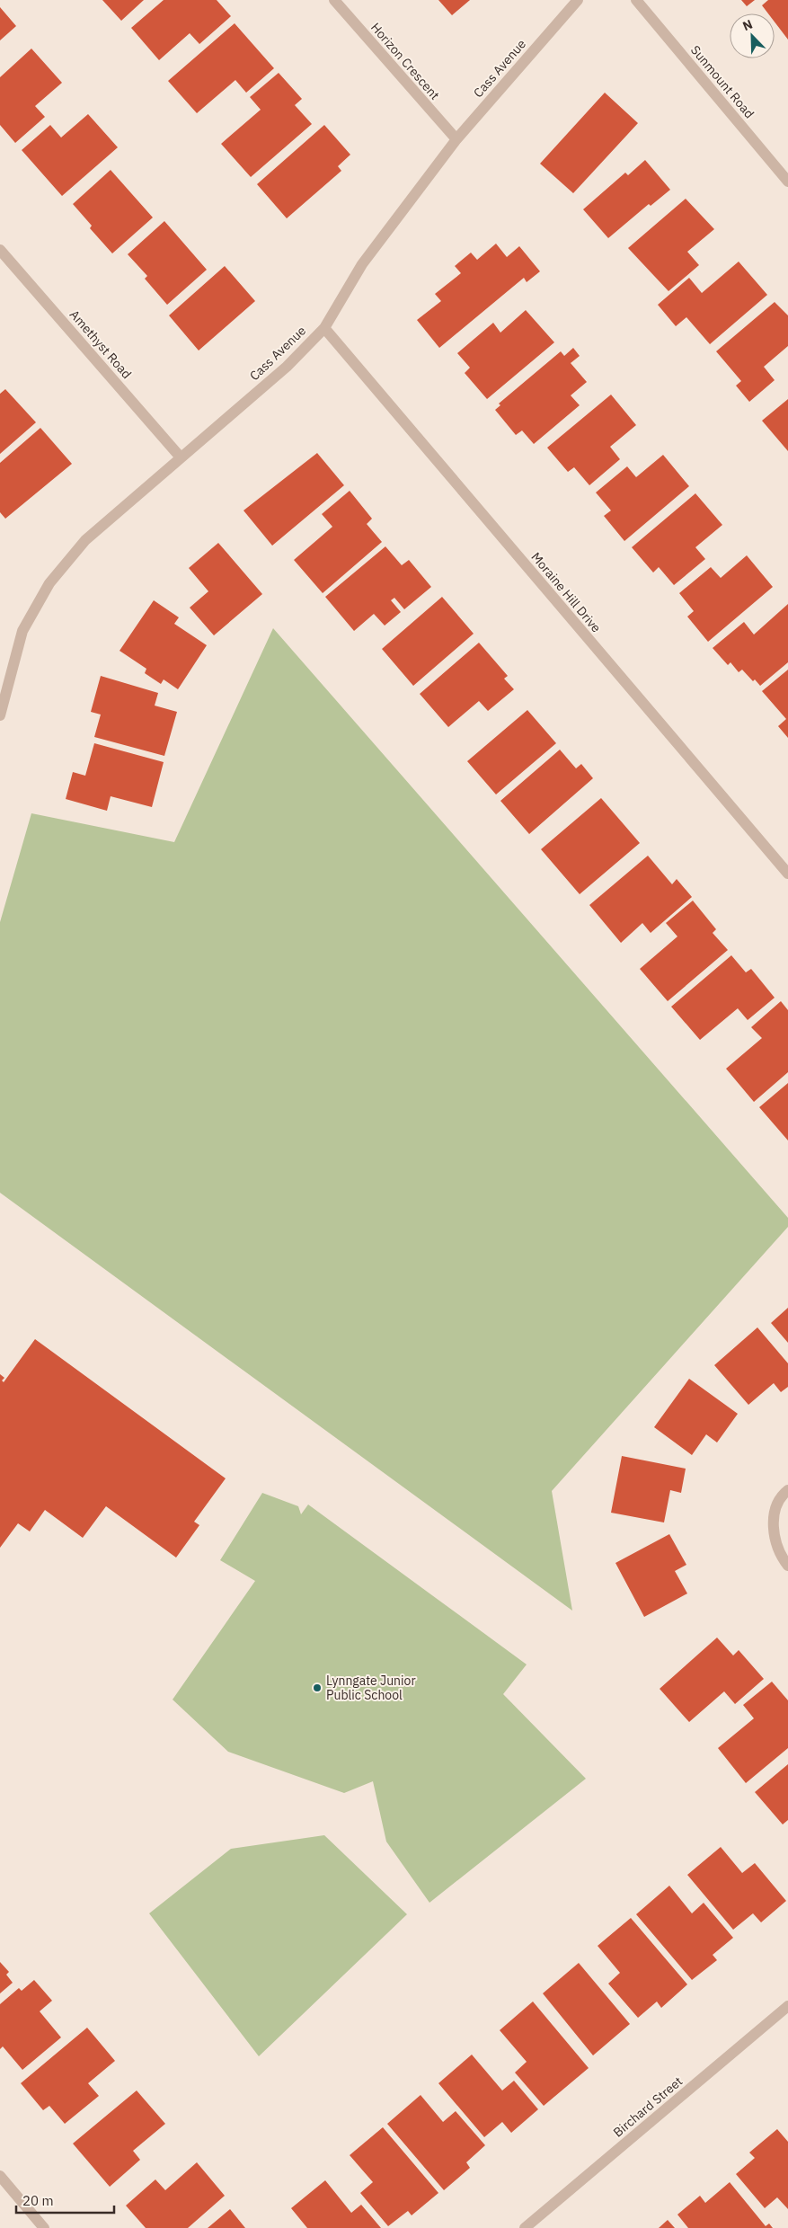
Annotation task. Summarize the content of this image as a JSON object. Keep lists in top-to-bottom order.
{
  "streets": {
    "street": [
      "Horizon Crescent",
      "Cass Avenue",
      "Sunmount Road",
      "Amethyst Road",
      "Moraine Hill Drive",
      "Birchard Street"
    ]
  },
  "crossings": [
    ["Horizon Crescent", "Cass Avenue"],
    ["Cass Avenue", "Amethyst Road"],
    ["Cass Avenue", "Moraine Hill Drive"]
  ],
  "places": ["Lynngate Junior Public School"],
  "scale_bar": "20 m",
  "north": "top left"
}
